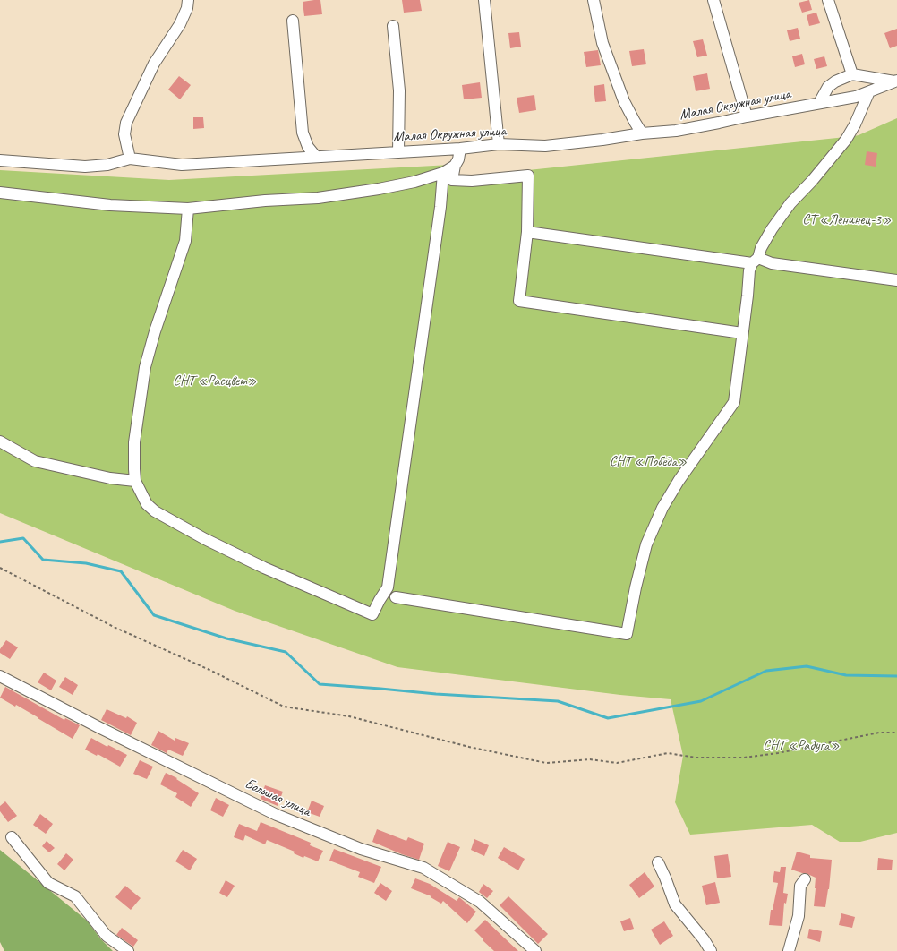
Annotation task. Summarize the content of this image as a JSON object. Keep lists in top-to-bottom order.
{
  "streets": {
    "street": ["Малая Окружная улица", "Большая улица"]
  },
  "parks": [
    "СТ «Ленинец-3»",
    "СНТ «Расцвет»",
    "СНТ «Победа»",
    "СНТ «Радуга»"
  ]
}
